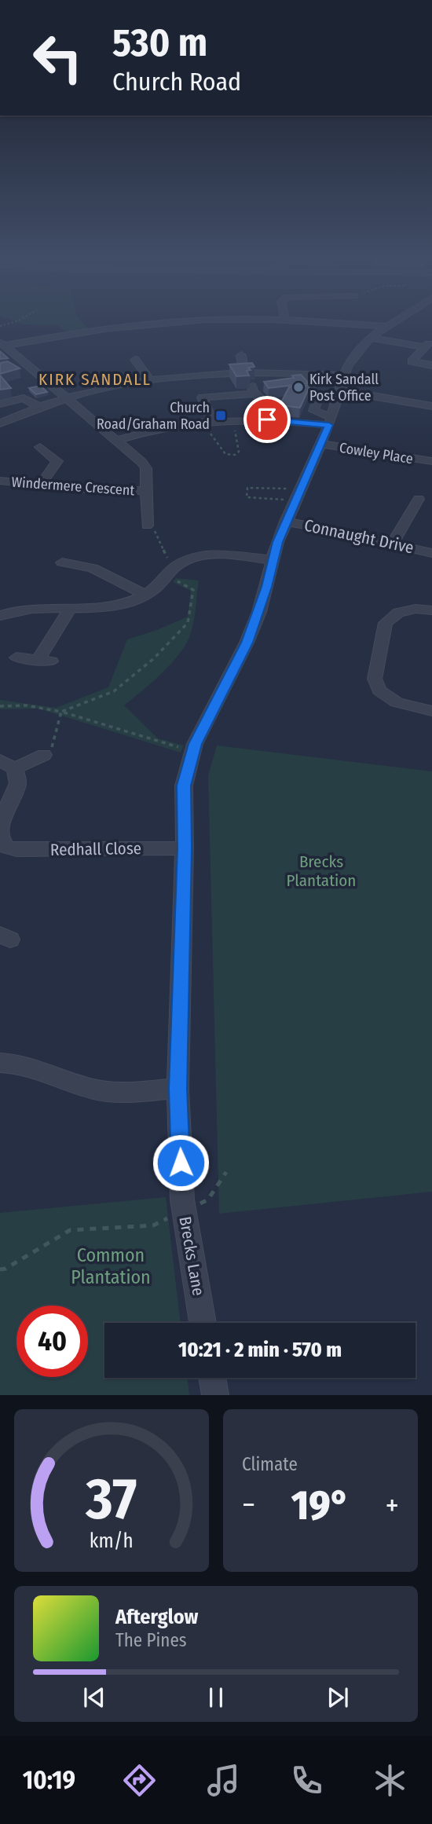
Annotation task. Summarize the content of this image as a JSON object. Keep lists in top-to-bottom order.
{
  "streets": {
    "street": [
      "Cowley Place",
      "Windermere Crescent",
      "Connaught Drive",
      "Redhall Close",
      "Brecks Lane"
    ]
  },
  "crossings": [
    ["Cowley Place", "Brecks Lane"],
    ["Connaught Drive", "Brecks Lane"],
    ["Redhall Close", "Brecks Lane"]
  ],
  "districts": ["KIRK SANDALL"],
  "parks": ["Brecks Plantation", "Common Plantation"],
  "places": {
    "other": ["Kirk Sandall Post Office"],
    "transit": ["Church Road/Graham Road"]
  },
  "page": {
    "turn": ["530 m", "Church Road"],
    "limit": "40",
    "trip": "10:21 · 2 min · 570 m",
    "tile": "Climate",
    "heat": ["−", "19°", "+"],
    "song": ["Afterglow", "The Pines"],
    "tabs": "10:19",
    "gauge": ["37", "km/h"]
  }
}
